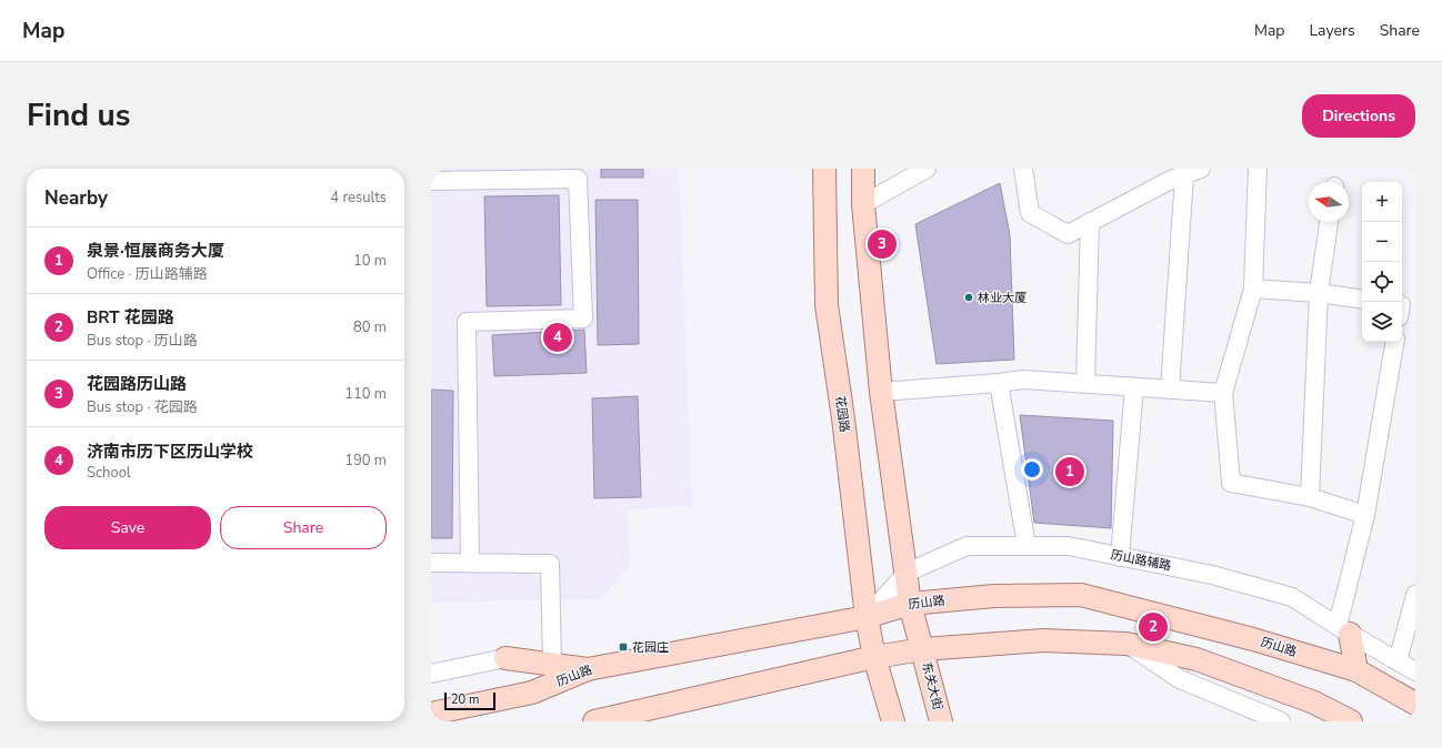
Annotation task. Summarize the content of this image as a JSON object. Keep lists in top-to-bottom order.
{
  "streets": {
    "main road": ["花园路", "历山路", "东关大街"],
    "street": ["历山路辅路"]
  },
  "crossings": [
    ["花园路", "历山路辅路"],
    ["花园路", "历山路"],
    ["历山路辅路", "历山路"]
  ],
  "places": {
    "other": ["林业大厦"],
    "transit": ["花园庄"]
  },
  "scale_bar": "20 m",
  "north": "left",
  "page": {
    "header": "Map",
    "nav": ["Map", "Layers", "Share"],
    "title": "Find us",
    "buttons": [
      "Directions",
      ["Save", "Share"]
    ],
    "heading": ["Nearby", "4 results"],
    "map_buttons": ["+", "−"],
    "list": [
      {
        "mark": "1",
        "name": "泉景·恒展商务大厦",
        "note": "Office · 历山路辅路",
        "value": "10 m"
      },
      {
        "mark": "2",
        "name": "BRT 花园路",
        "note": "Bus stop · 历山路",
        "value": "80 m"
      },
      {
        "mark": "3",
        "name": "花园路历山路",
        "note": "Bus stop · 花园路",
        "value": "110 m"
      },
      {
        "mark": "4",
        "name": "济南市历下区历山学校",
        "note": "School",
        "value": "190 m"
      }
    ],
    "pins": [
      "3",
      "4",
      "1",
      "2"
    ],
    "scale": "20 m"
  }
}
